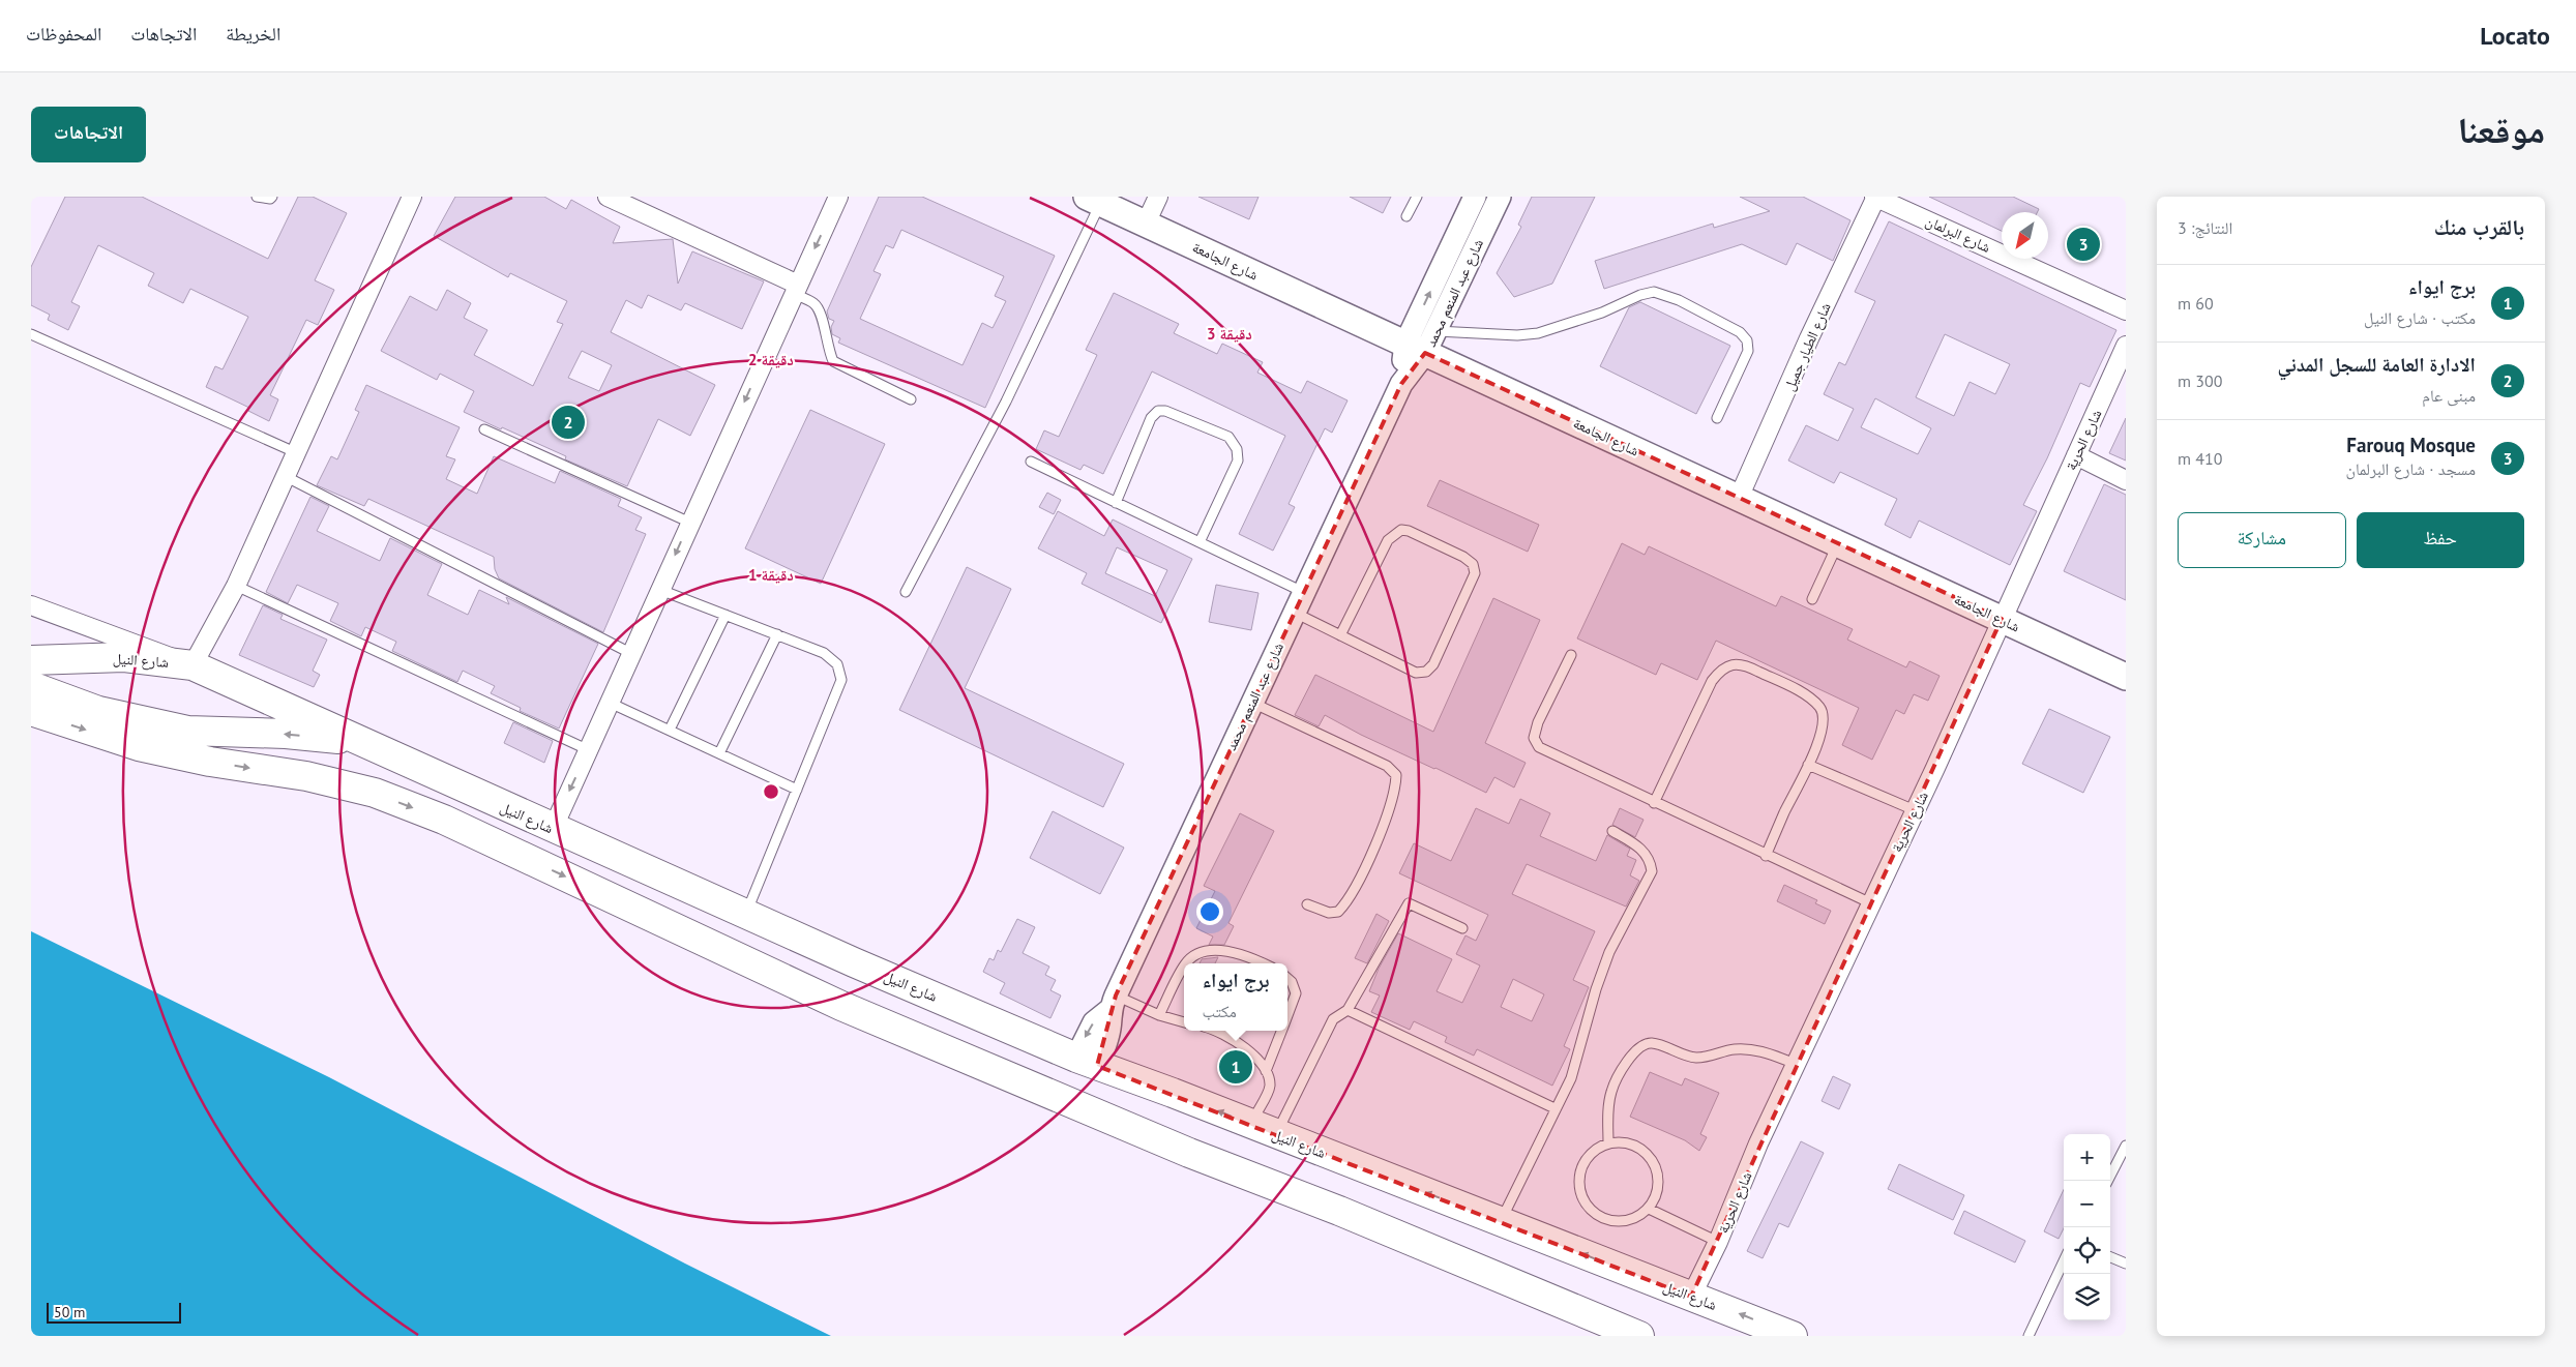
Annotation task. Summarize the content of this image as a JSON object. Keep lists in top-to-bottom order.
{
  "streets": {
    "main road": ["شارع الجامعة", "شارع النيل"],
    "street": [
      "شارع البرلمان",
      "شارع عبد المنعم محمد",
      "شارع الطيار جميل",
      "شارع الحرية"
    ]
  },
  "crossings": [
    ["شارع البرلمان", "شارع الطيار جميل"],
    ["شارع الجامعة", "شارع عبد المنعم محمد"],
    ["شارع الجامعة", "شارع الطيار جميل"],
    ["شارع الجامعة", "شارع الحرية"],
    ["شارع عبد المنعم محمد", "شارع النيل"],
    ["شارع الحرية", "شارع النيل"]
  ],
  "scale_bar": "50 m",
  "north": "bottom left",
  "page": {
    "header": "Locato",
    "nav": ["الخريطة", "الاتجاهات", "المحفوظات"],
    "title": "موقعنا",
    "buttons": [
      "الاتجاهات",
      ["حفظ", "مشاركة"]
    ],
    "heading": ["بالقرب منك", "النتائج: 3"],
    "pins": ["3", "2", "1"],
    "list": [
      {
        "mark": "1",
        "name": "برج ايواء",
        "note": "مكتب · شارع النيل",
        "value": "60 m"
      },
      {
        "mark": "2",
        "name": "الادارة العامة للسجل المدني",
        "note": "مبنى عام",
        "value": "300 m"
      },
      {
        "mark": "3",
        "name": "Farouq Mosque",
        "note": "مسجد · شارع البرلمان",
        "value": "410 m"
      }
    ],
    "popup": ["برج ايواء", "مكتب"],
    "map_buttons": ["+", "−"],
    "scale": "50 m"
  },
  "rings": ["3 دقيقة", "2 دقيقة", "1 دقيقة"]
}
